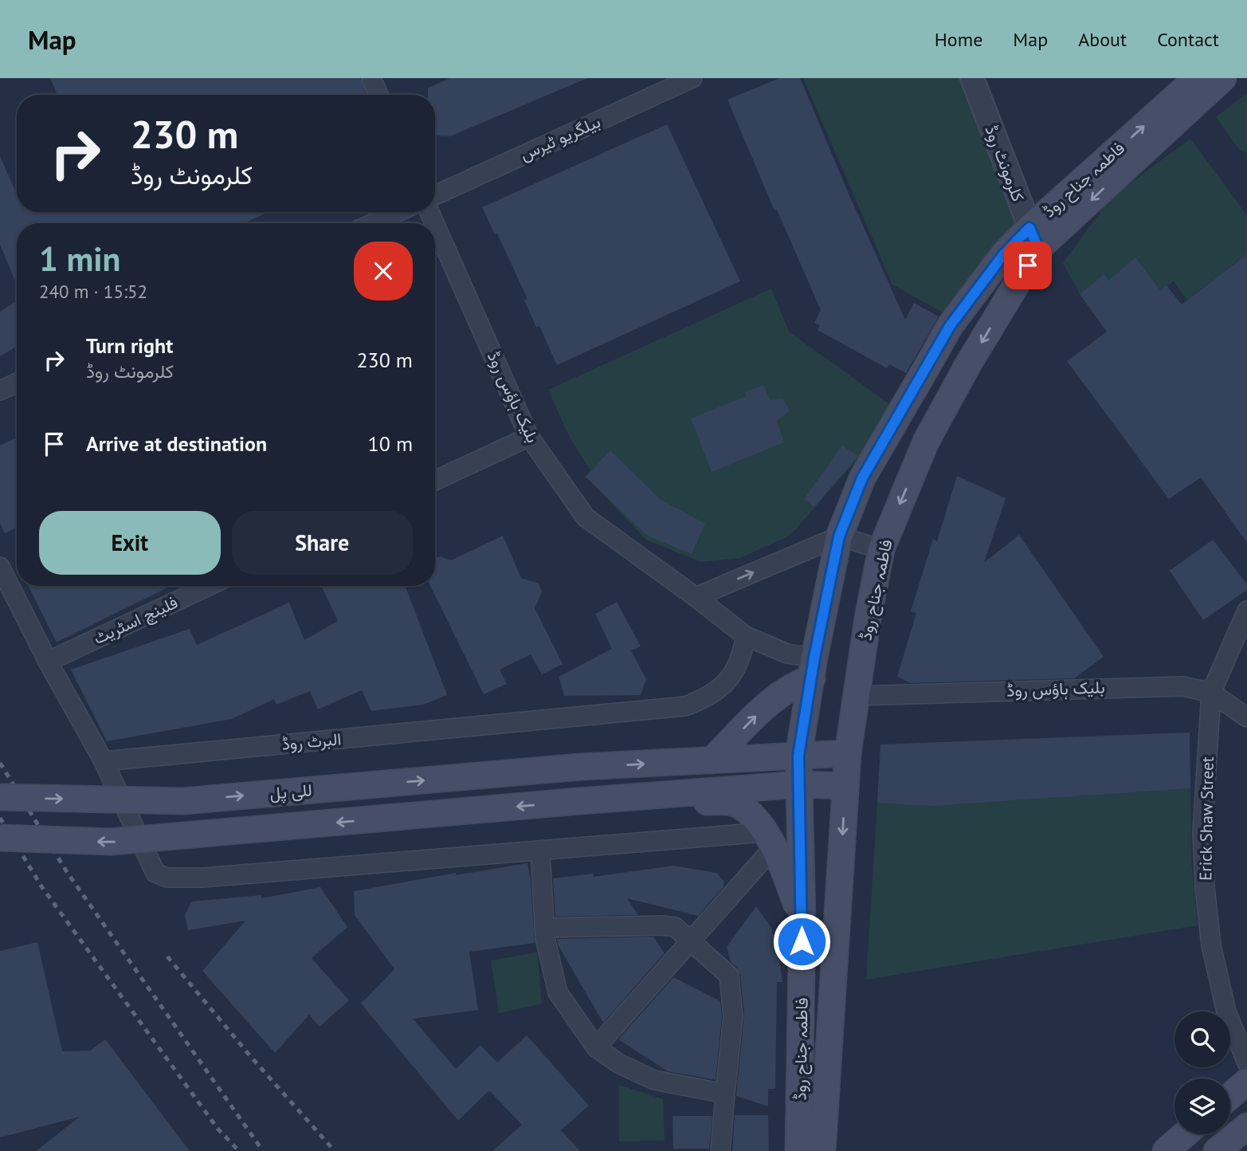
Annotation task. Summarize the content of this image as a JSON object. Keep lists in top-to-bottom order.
{
  "streets": {
    "main road": ["فاطمہ جناح روڈ", "للی پل"],
    "street": [
      "بیلگریو ٹیرس",
      "کلرمونٹ روڈ",
      "بلیک ہاؤس روڈ",
      "فلینچ اسٹریٹ",
      "البرٹ روڈ",
      "Erick Shaw Street"
    ]
  },
  "crossings": [
    ["کلرمونٹ روڈ", "فاطمہ جناح روڈ"],
    ["فاطمہ جناح روڈ", "بلیک ہاؤس روڈ"],
    ["فاطمہ جناح روڈ", "للی پل"],
    ["بلیک ہاؤس روڈ", "البرٹ روڈ"],
    ["بلیک ہاؤس روڈ", "Erick Shaw Street"]
  ],
  "page": {
    "header": "Map",
    "nav": [
      "Home",
      "Map",
      "About",
      "Contact"
    ],
    "turn": ["230 m", "کلرمونٹ روڈ"],
    "heading": ["1 min", "240 m · 15:52"],
    "list": [
      {
        "name": "Turn right",
        "note": "کلرمونٹ روڈ",
        "value": "230 m"
      },
      {
        "name": "Arrive at destination",
        "value": "10 m"
      }
    ],
    "buttons": ["Exit", "Share"]
  }
}
